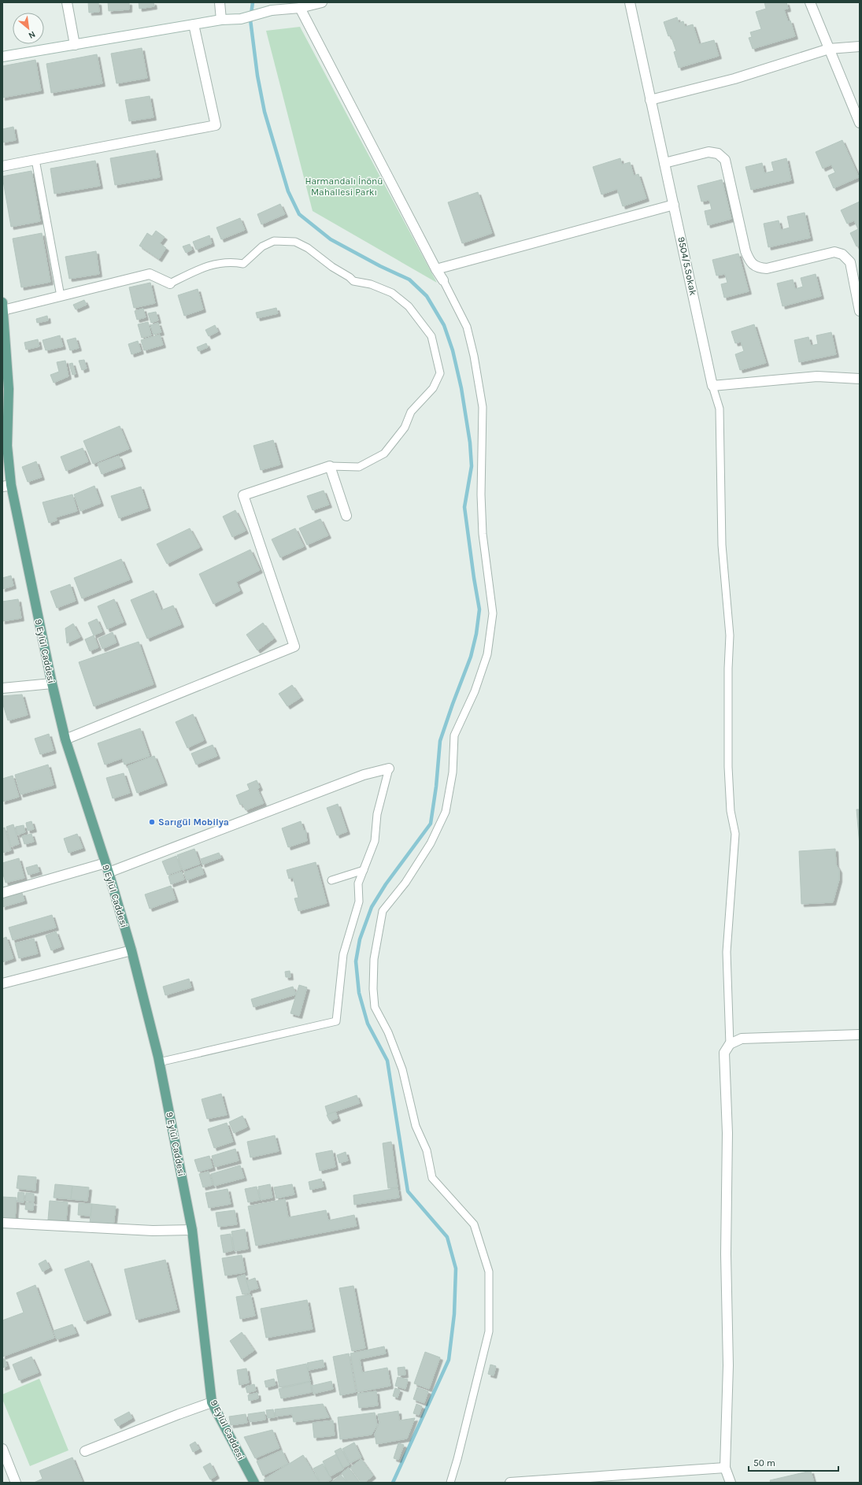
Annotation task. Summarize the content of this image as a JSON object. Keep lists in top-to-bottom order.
{
  "streets": {
    "main road": ["9 Eylül Caddesi"],
    "street": ["9504/5.Sokak"]
  },
  "parks": ["Harmandalı İnönü Mahallesi Parkı"],
  "places": ["Sarıgül Mobilya"],
  "scale_bar": "50 m",
  "north": "bottom right"
}
